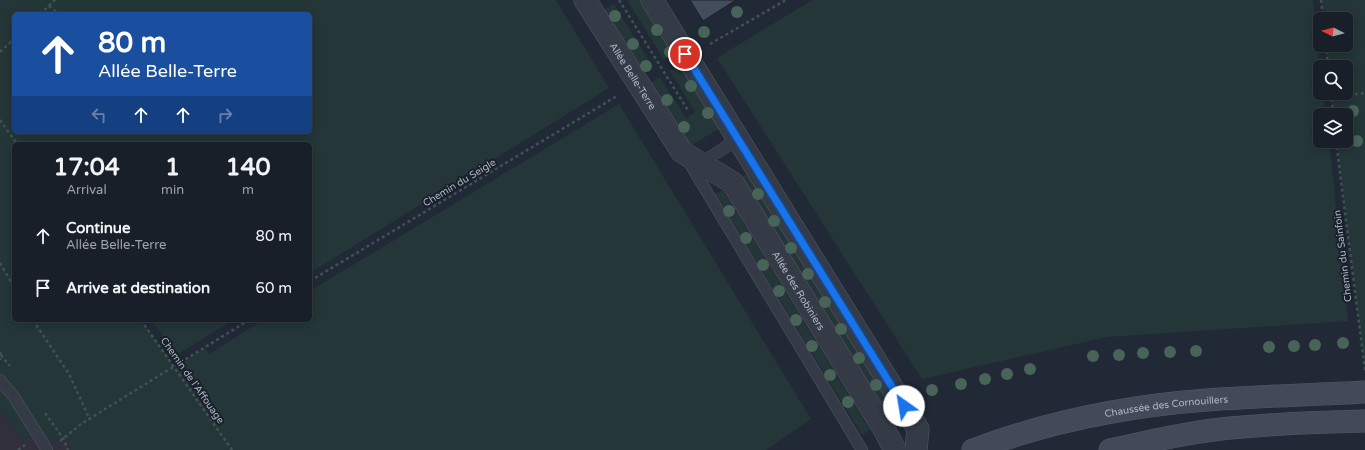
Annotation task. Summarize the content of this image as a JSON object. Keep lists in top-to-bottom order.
{
  "streets": {
    "street": ["Allée Belle-Terre", "Allée des Robiniers", "Chaussée des Cornouillers"],
    "path": ["Chemin du Seigle", "Chemin du Sainfoin", "Chemin de l'Affouage"]
  },
  "crossings": [
    ["Allée Belle-Terre", "Allée des Robiniers"]
  ],
  "north": "left",
  "page": {
    "turn": ["80 m", "Allée Belle-Terre"],
    "eta": [
      "17:04",
      "Arrival",
      "1",
      "min",
      "140",
      "m"
    ],
    "list": [
      {
        "name": "Continue",
        "note": "Allée Belle-Terre",
        "value": "80 m"
      },
      {
        "name": "Arrive at destination",
        "value": "60 m"
      }
    ]
  }
}
